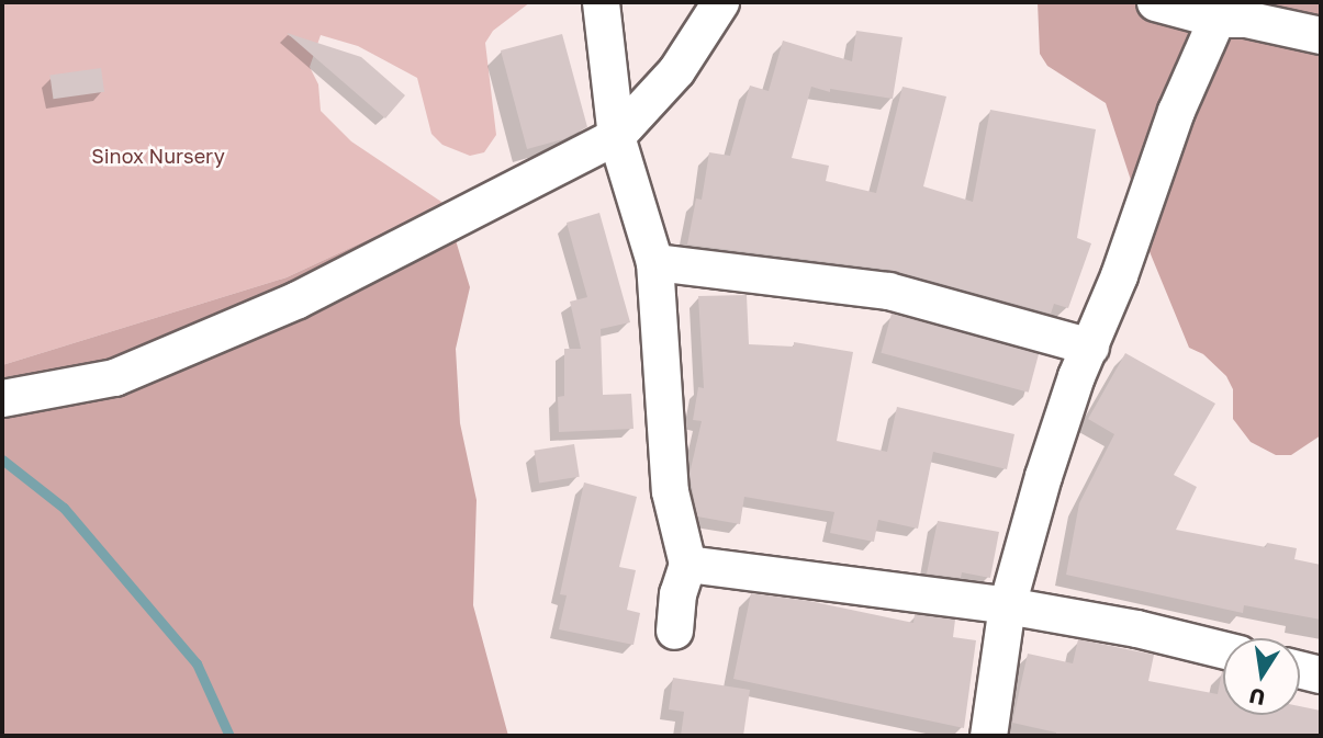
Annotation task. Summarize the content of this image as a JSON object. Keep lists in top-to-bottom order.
{
  "parks": ["Sinox Nursery"],
  "north": "bottom"
}
